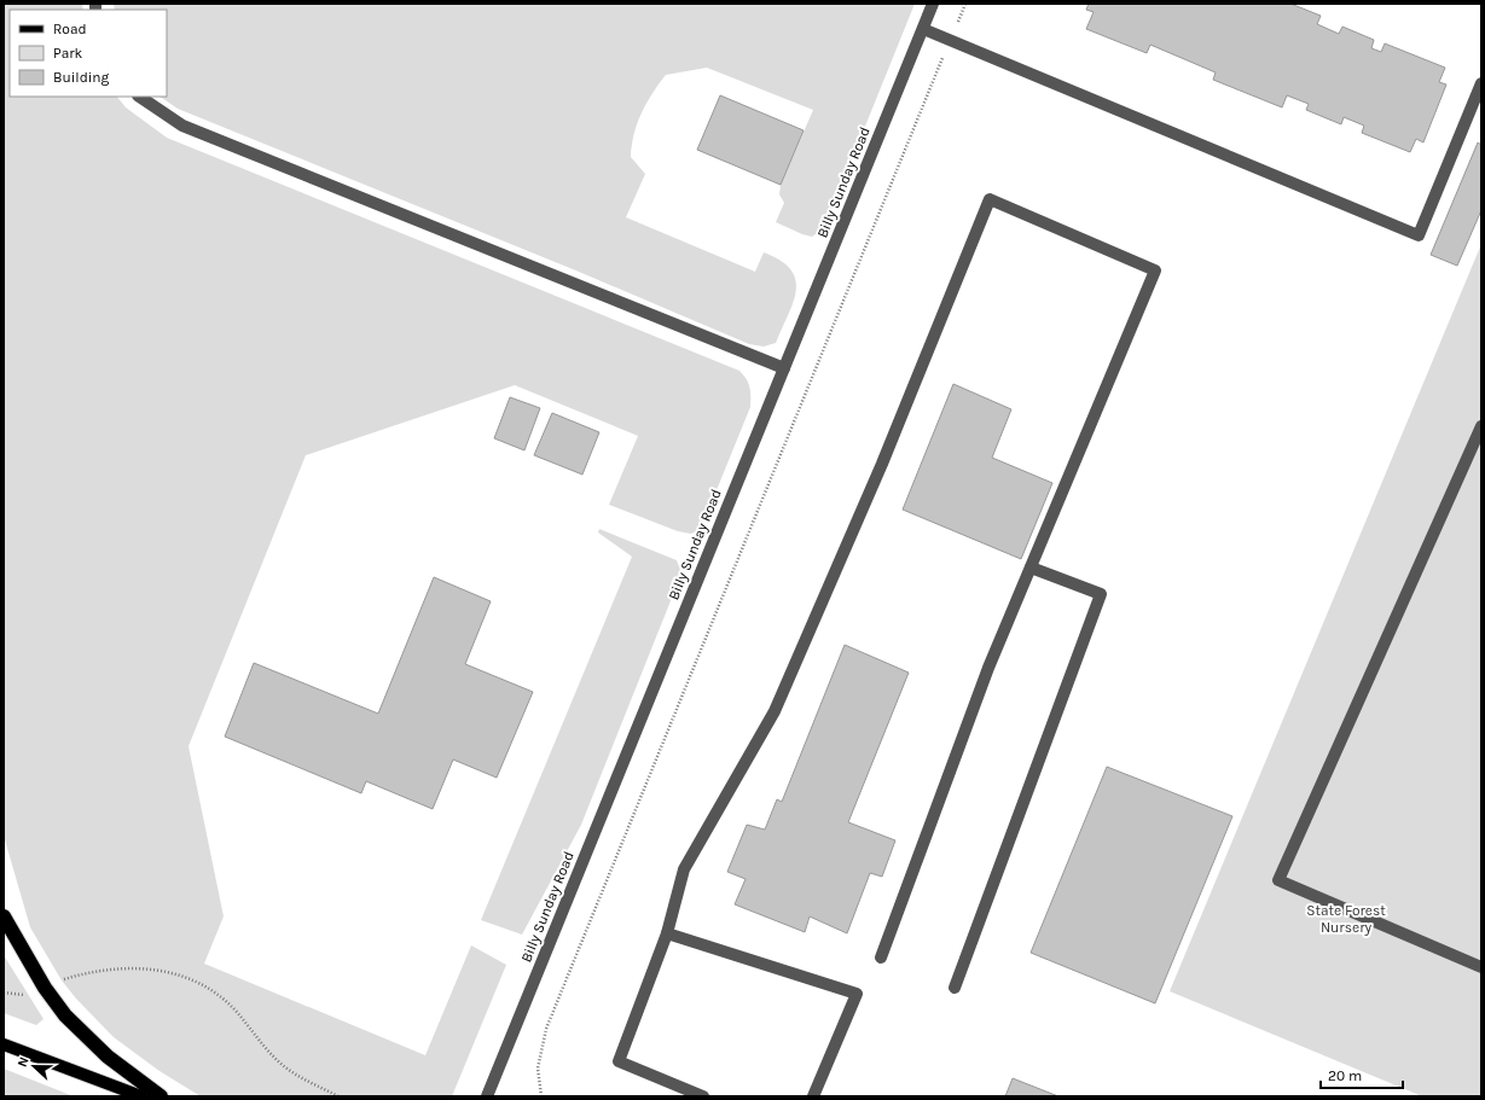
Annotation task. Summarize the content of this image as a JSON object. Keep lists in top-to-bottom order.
{
  "streets": {
    "street": ["Billy Sunday Road"]
  },
  "parks": ["State Forest Nursery"],
  "legend": ["Road", "Park", "Building"],
  "scale_bar": "20 m",
  "north": "left"
}
